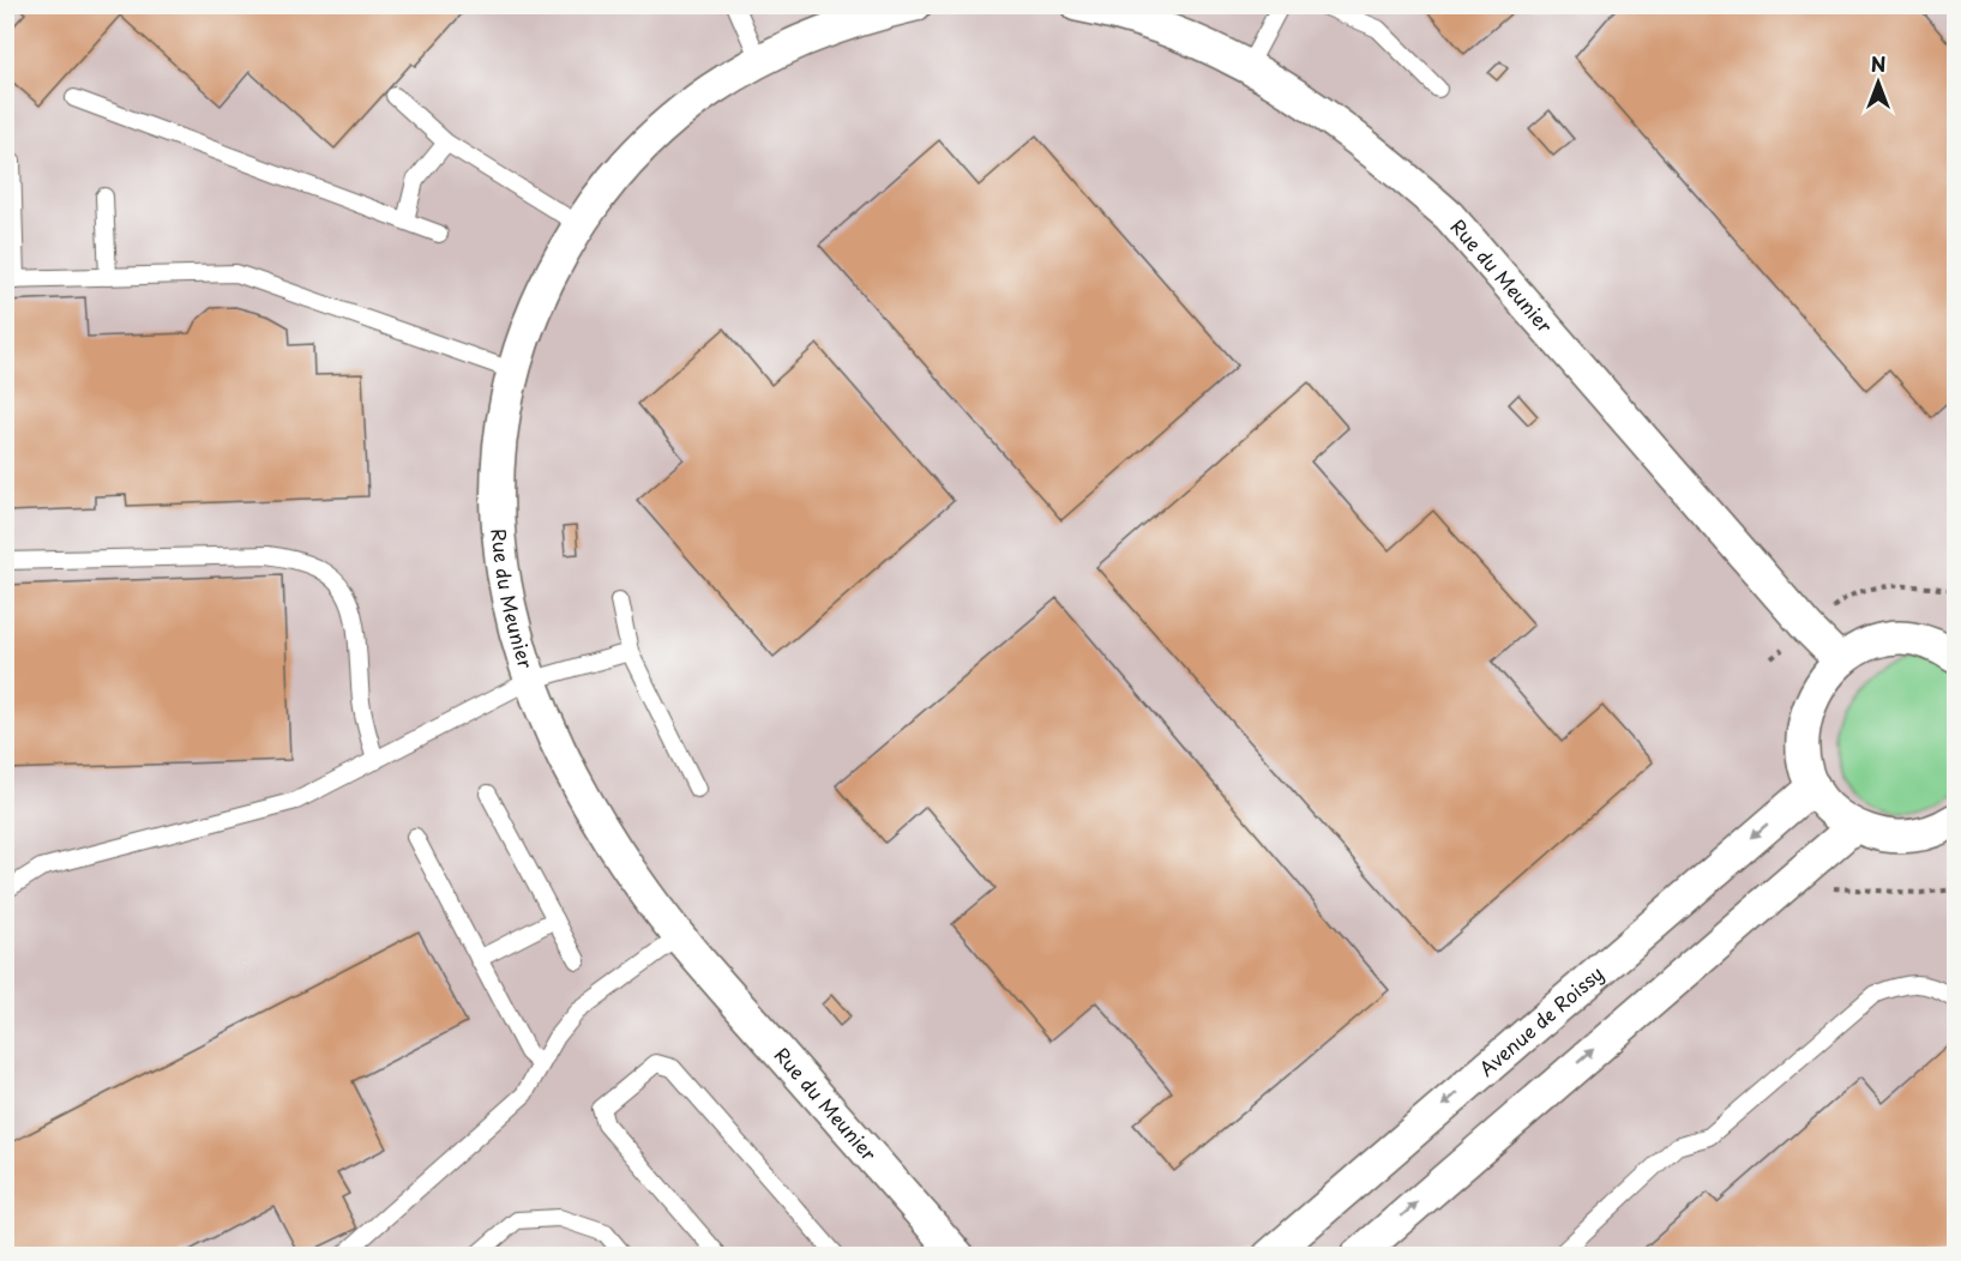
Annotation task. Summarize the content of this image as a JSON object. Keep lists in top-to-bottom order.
{
  "streets": {
    "street": ["Rue du Meunier", "Avenue de Roissy"]
  },
  "north": "top"
}
